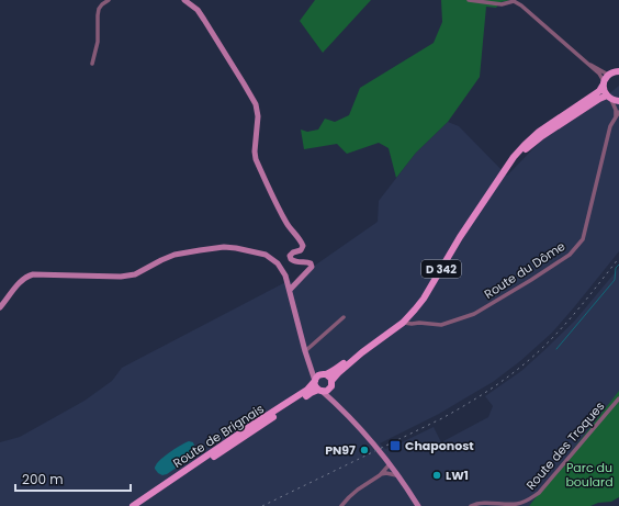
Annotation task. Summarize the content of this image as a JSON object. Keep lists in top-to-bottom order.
{
  "streets": {
    "main road": ["D 342", "Route de Brignais"],
    "street": ["Route du Dôme", "Route des Troques"]
  },
  "crossings": [
    ["D 342", "Route du Dôme"],
    ["D 342", "Route de Brignais"]
  ],
  "parks": ["Parc du boulard"],
  "places": {
    "transit": ["Chaponost"],
    "other": ["PN97", "LW1"]
  },
  "scale_bar": "200 m"
}
